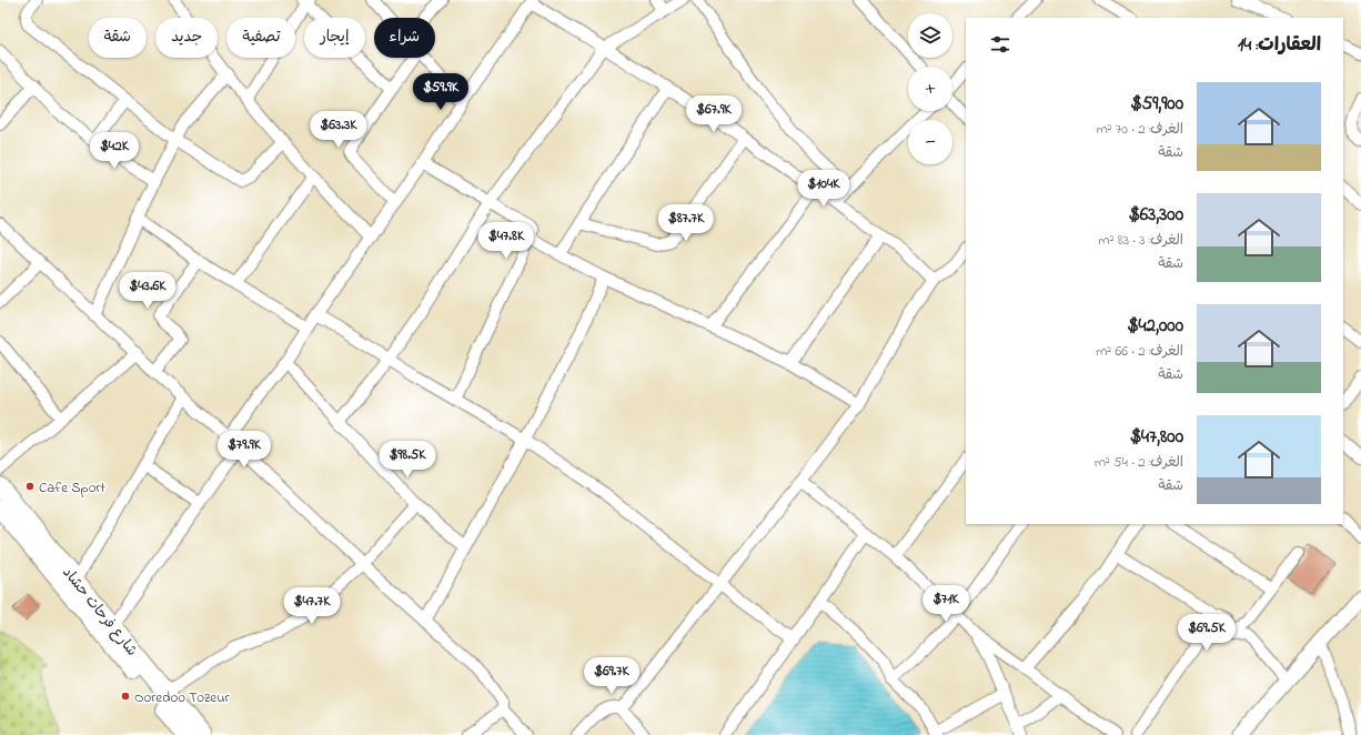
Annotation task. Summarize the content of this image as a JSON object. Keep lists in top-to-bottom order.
{
  "streets": {
    "main road": ["شارع فرحات حشاد"]
  },
  "places": ["Cafe Sport", "Ooredoo Tozeur"],
  "page": {
    "map_buttons": ["+", "−"],
    "chip": [
      "شراء",
      "إيجار",
      "تصفية",
      "جديد",
      "شقة"
    ],
    "heading": "العقارات: 14",
    "list": [
      {
        "name": "$59,900",
        "note": "الغرف: 2 · 70 m² · شقة"
      },
      {
        "name": "$63,300",
        "note": "الغرف: 3 · 83 m² · شقة"
      },
      {
        "name": "$42,000",
        "note": "الغرف: 2 · 66 m² · شقة"
      },
      {
        "name": "$47,800",
        "note": "الغرف: 2 · 54 m² · شقة"
      }
    ],
    "price": [
      "$59.9K",
      "$67.9K",
      "$63.3K",
      "$42K",
      "$104K",
      "$87.7K",
      "$47.8K",
      "$43.6K",
      "$79.9K",
      "$98.5K",
      "$71K",
      "$47.7K",
      "$69.5K",
      "$69.7K"
    ]
  }
}
